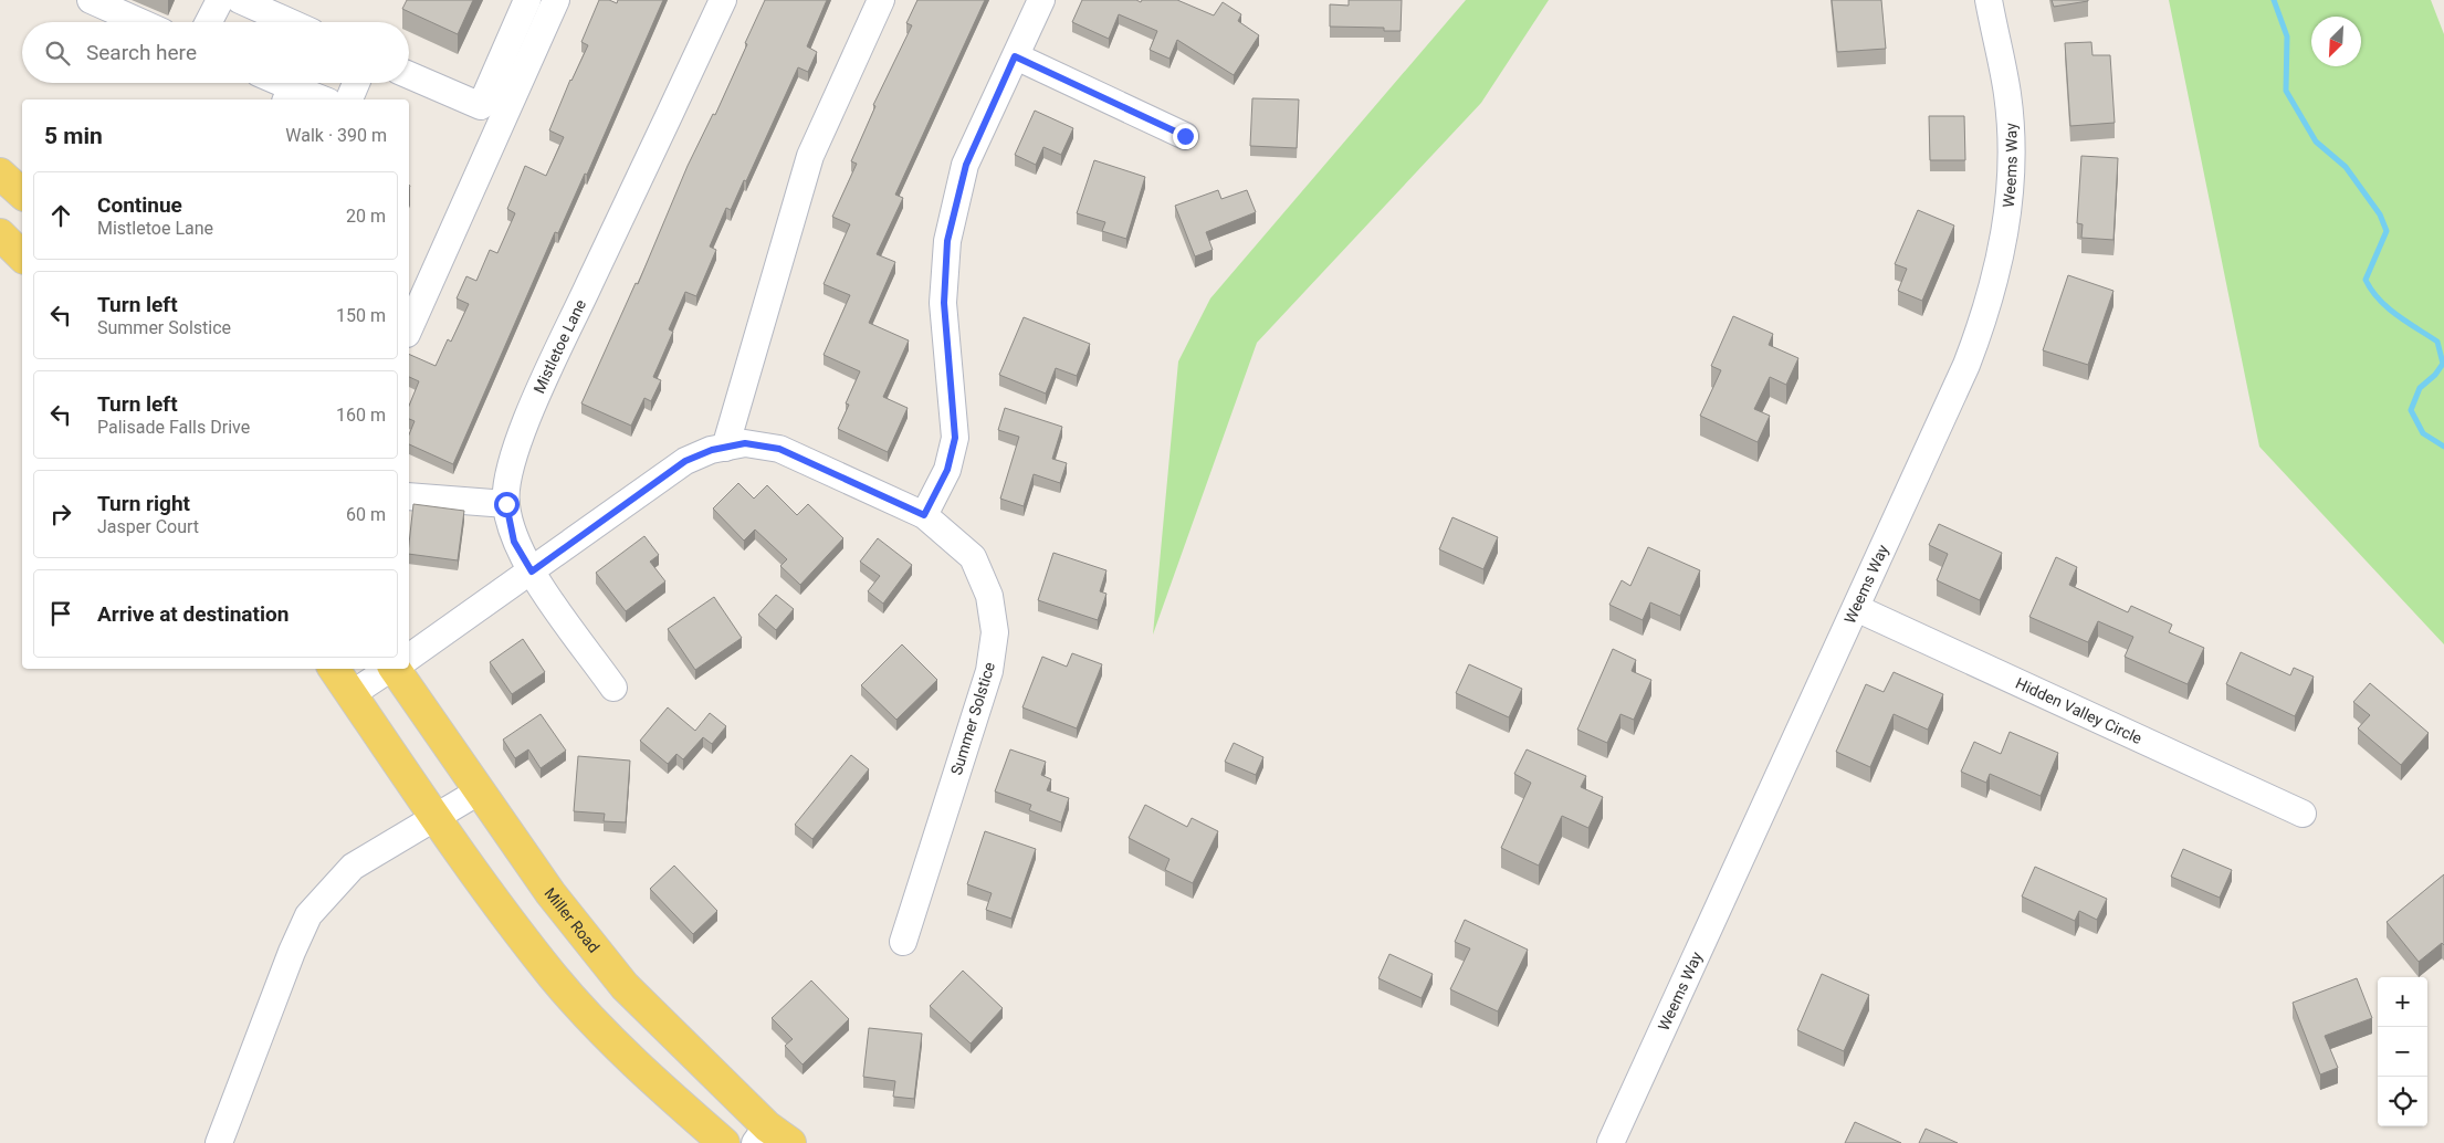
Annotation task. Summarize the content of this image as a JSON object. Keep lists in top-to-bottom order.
{
  "streets": {
    "main road": ["Miller Road"],
    "street": [
      "Weems Way",
      "Mistletoe Lane",
      "Hidden Valley Circle",
      "Summer Solstice"
    ]
  },
  "crossings": [
    ["Weems Way", "Hidden Valley Circle"],
    ["Mistletoe Lane", "Summer Solstice"]
  ],
  "north": "bottom left",
  "page": {
    "search": "Search here",
    "heading": ["5 min", "Walk · 390 m"],
    "list": [
      ["Continue", "Mistletoe Lane", "20 m"],
      ["Turn left", "Summer Solstice", "150 m"],
      ["Turn left", "Palisade Falls Drive", "160 m"],
      ["Turn right", "Jasper Court", "60 m"],
      "Arrive at destination"
    ],
    "map_buttons": ["+", "−"]
  }
}
